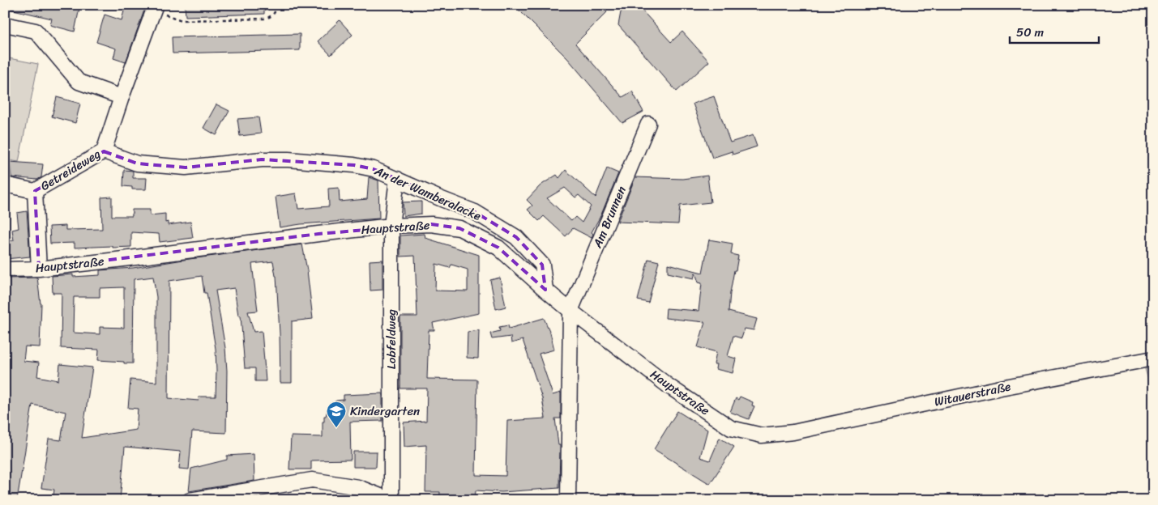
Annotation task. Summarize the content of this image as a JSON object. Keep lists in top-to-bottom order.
{
  "streets": {
    "street": [
      "Getreideweg",
      "An der Wamberalacke",
      "Am Brunnen",
      "Hauptstraße",
      "Lobfeldweg",
      "Witauerstraße"
    ]
  },
  "crossings": [
    ["Getreideweg", "An der Wamberalacke"],
    ["Getreideweg", "Hauptstraße"],
    ["An der Wamberalacke", "Hauptstraße"],
    ["An der Wamberalacke", "Lobfeldweg"],
    ["Am Brunnen", "Hauptstraße"],
    ["Hauptstraße", "Lobfeldweg"],
    ["Hauptstraße", "Witauerstraße"]
  ],
  "places": {
    "school or university": ["Kindergarten"]
  },
  "scale_bar": "50 m"
}
